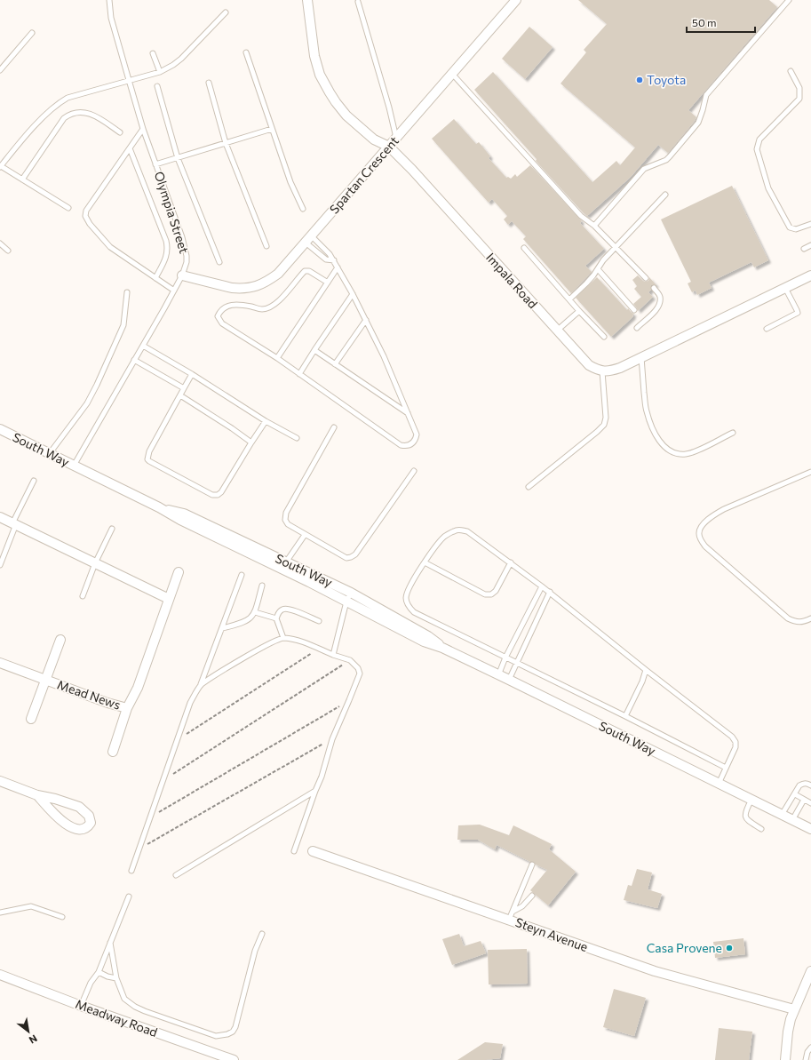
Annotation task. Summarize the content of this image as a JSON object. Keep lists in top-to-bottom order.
{
  "streets": {
    "street": [
      "Spartan Crescent",
      "Impala Road",
      "South Way",
      "Mead News",
      "Steyn Avenue",
      "Meadway Road"
    ],
    "lane": ["Olympia Street"]
  },
  "crossings": [
    ["Spartan Crescent", "Olympia Street"],
    ["Spartan Crescent", "Impala Road"],
    ["Olympia Street", "South Way"]
  ],
  "places": ["Toyota", "Casa Provene"],
  "scale_bar": "50 m",
  "north": "bottom right"
}
